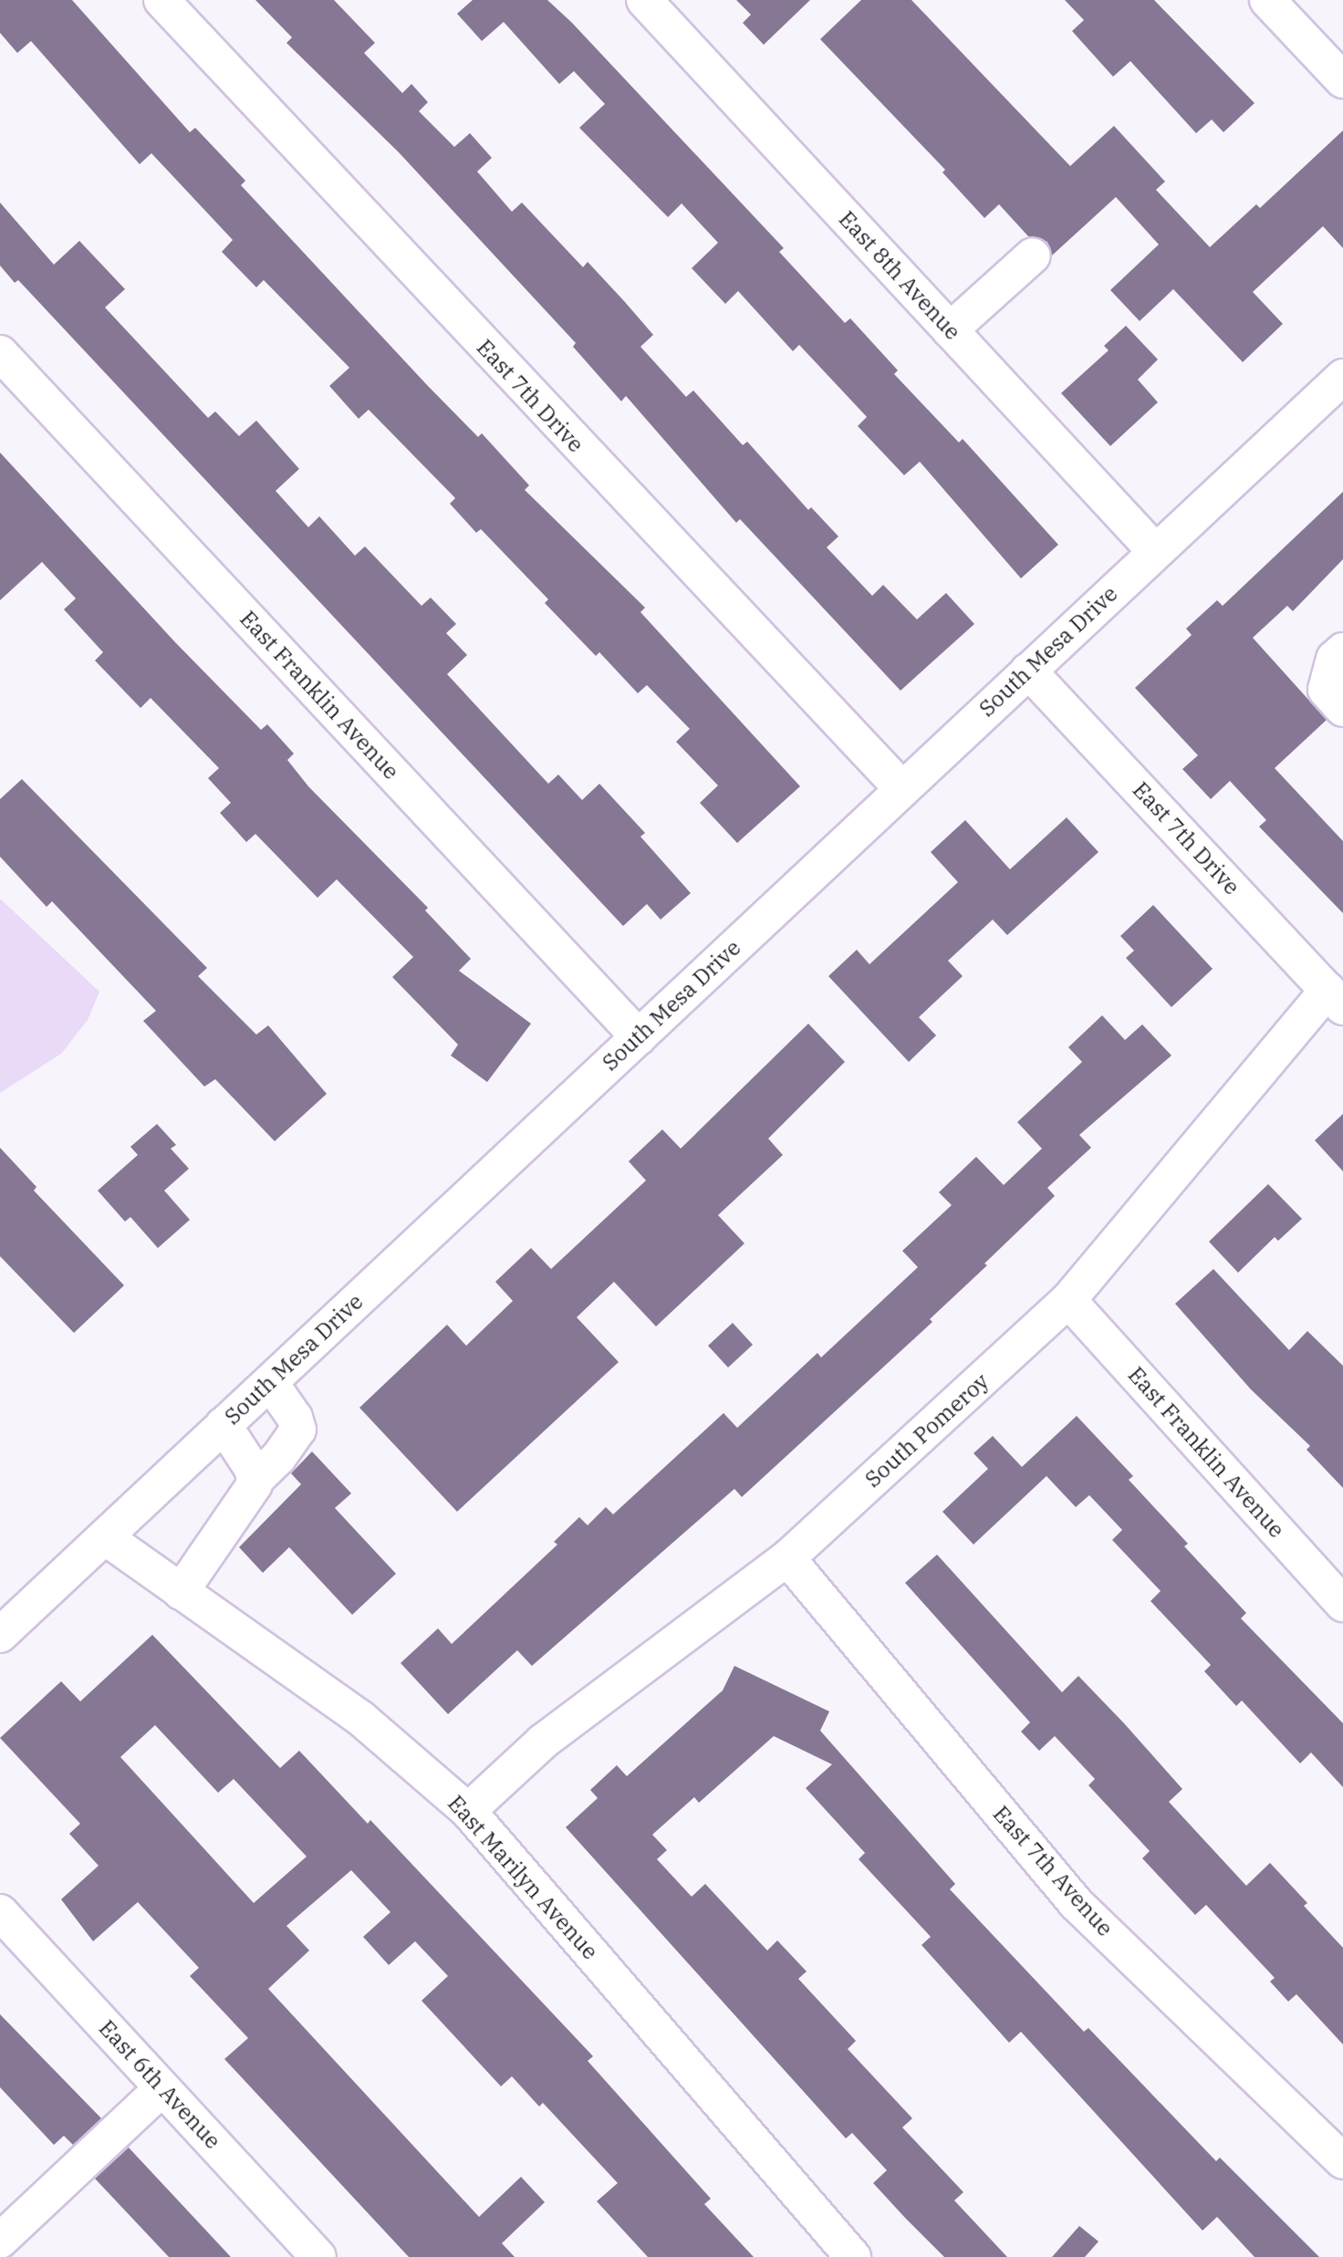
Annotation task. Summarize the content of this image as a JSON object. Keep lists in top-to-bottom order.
{
  "streets": {
    "street": [
      "East 8th Avenue",
      "East 7th Drive",
      "South Mesa Drive",
      "East Franklin Avenue",
      "South Pomeroy",
      "East 7th Avenue",
      "East Marilyn Avenue",
      "East 6th Avenue"
    ]
  },
  "crossings": [
    ["East 8th Avenue", "South Mesa Drive"],
    ["East 7th Drive", "South Mesa Drive"],
    ["East 7th Drive", "South Pomeroy"],
    ["South Mesa Drive", "East Franklin Avenue"],
    ["South Mesa Drive", "East Marilyn Avenue"],
    ["East Franklin Avenue", "South Pomeroy"],
    ["South Pomeroy", "East 7th Avenue"],
    ["South Pomeroy", "East Marilyn Avenue"]
  ]
}
